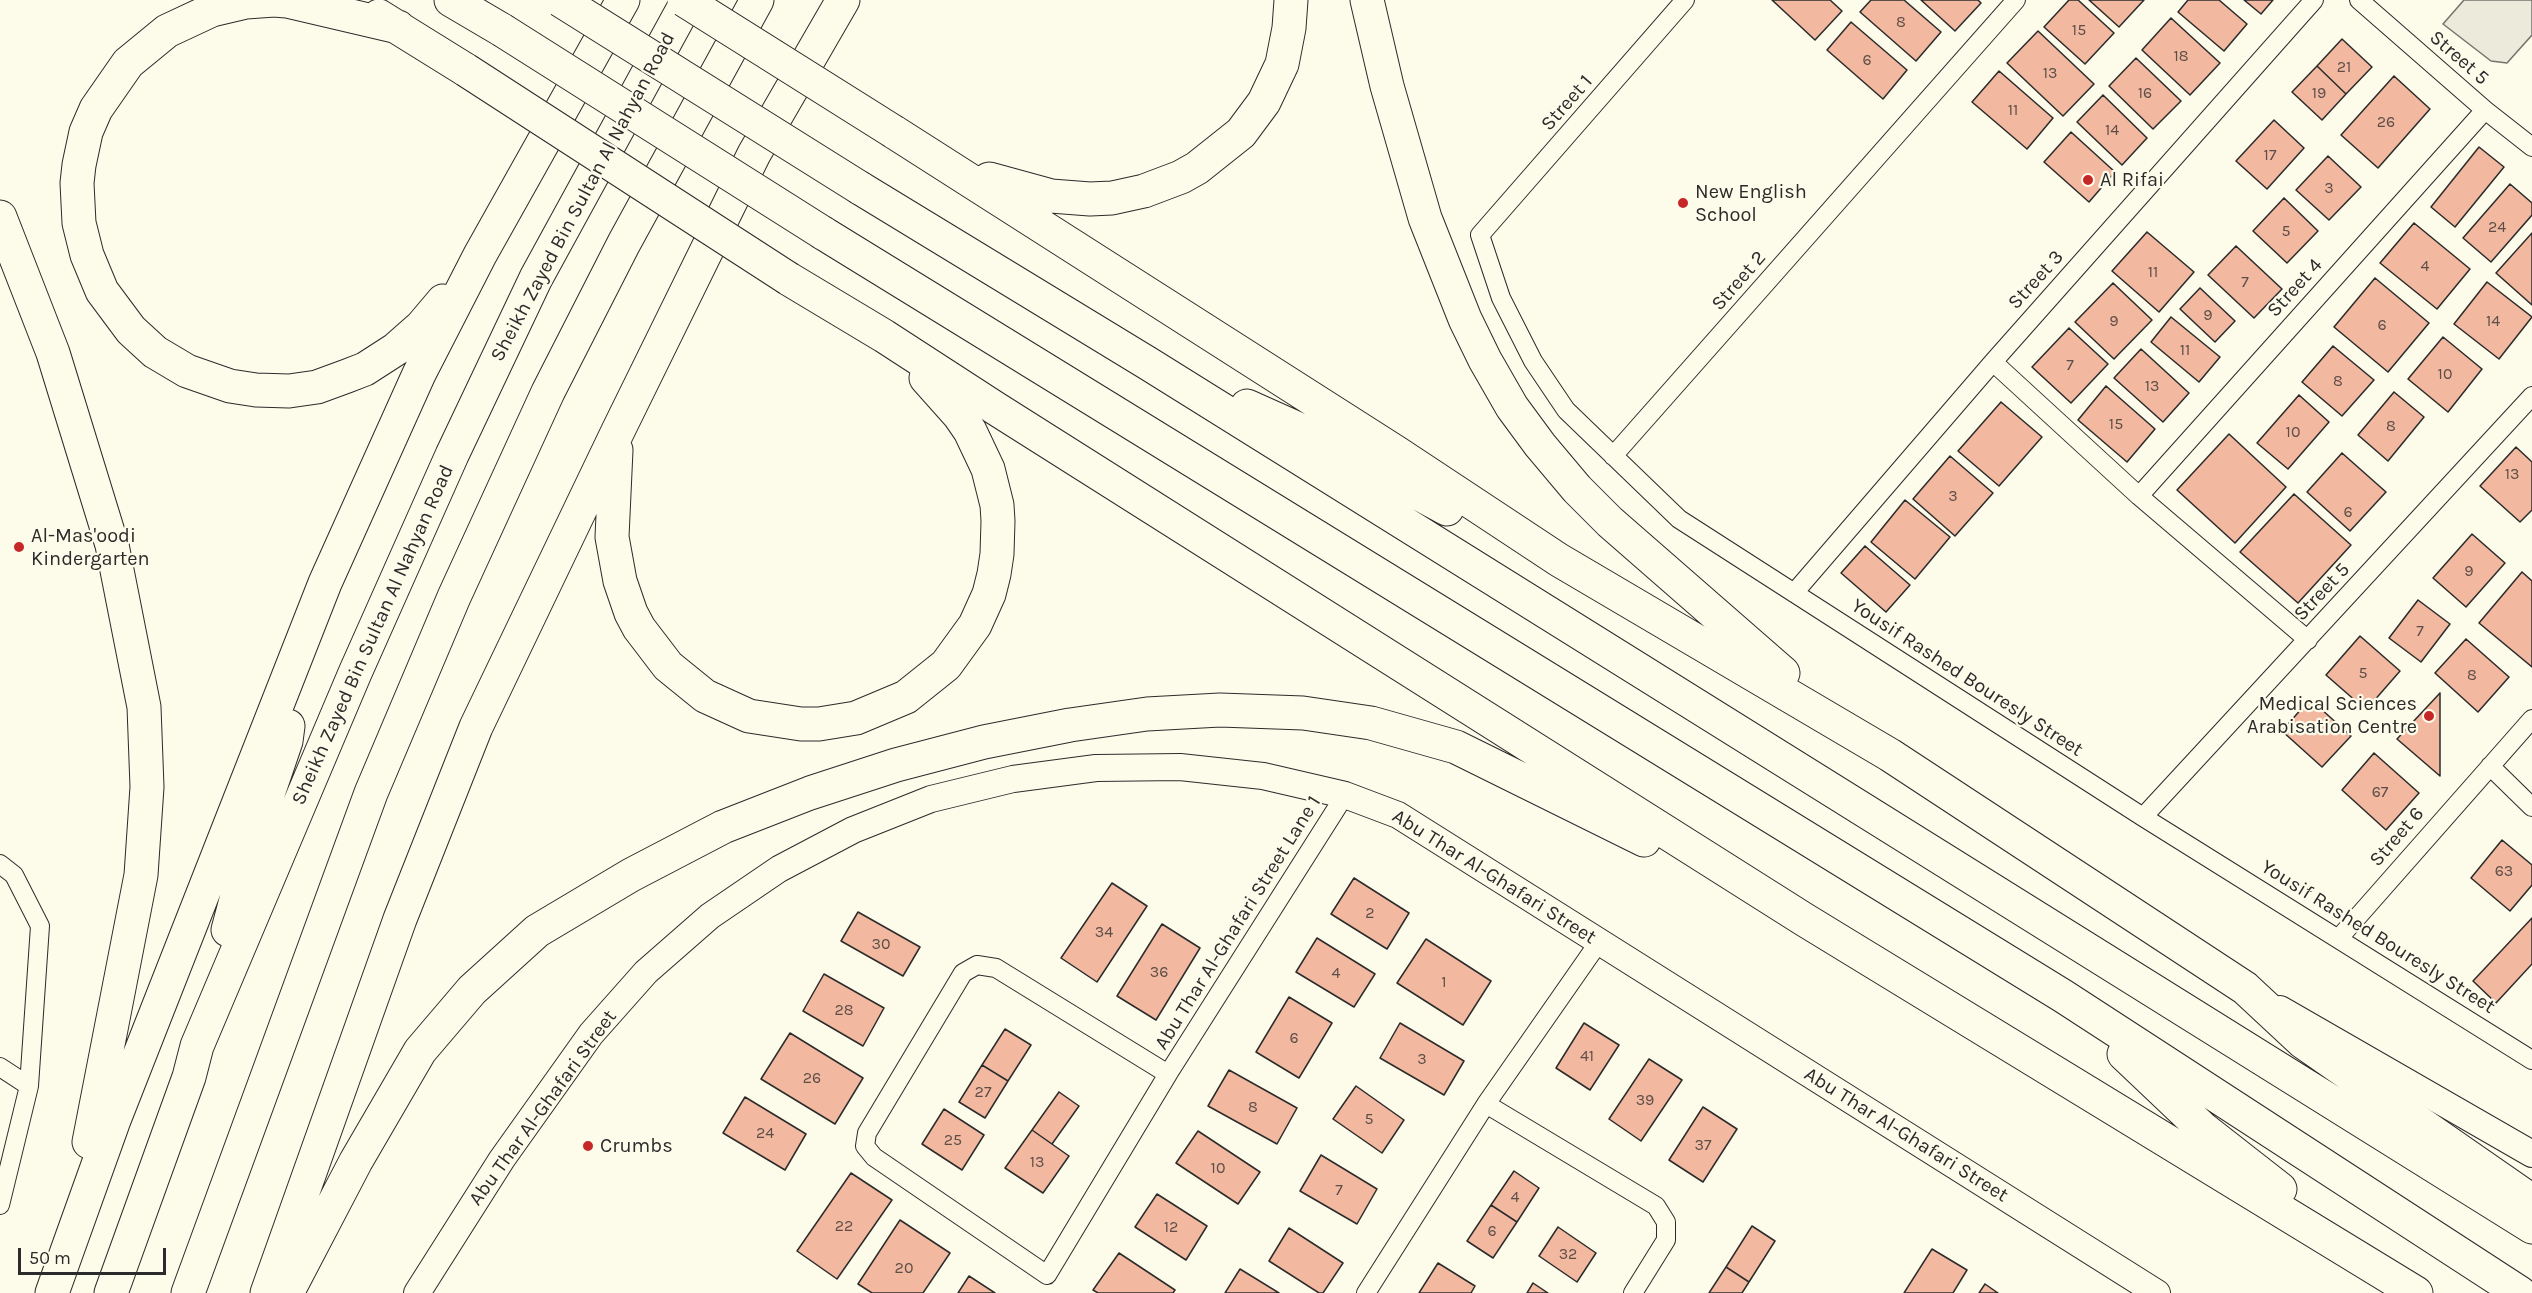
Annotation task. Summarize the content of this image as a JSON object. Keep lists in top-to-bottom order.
{
  "streets": {
    "highway": ["Sheikh Zayed Bin Sultan Al Nahyan Road"],
    "street": [
      "Street 5",
      "Street 1",
      "Street 3",
      "Street 2",
      "Street 4",
      "Yousif Rashed Bouresly Street",
      "Street 6",
      "Abu Thar Al-Ghafari Street",
      "Abu Thar Al-Ghafari Street Lane 1"
    ]
  },
  "crossings": [
    ["Street 5", "Street 4"],
    ["Street 5", "Yousif Rashed Bouresly Street"],
    ["Street 1", "Yousif Rashed Bouresly Street"],
    ["Street 3", "Yousif Rashed Bouresly Street"],
    ["Street 2", "Yousif Rashed Bouresly Street"],
    ["Yousif Rashed Bouresly Street", "Street 6"],
    ["Abu Thar Al-Ghafari Street", "Abu Thar Al-Ghafari Street Lane 1"]
  ],
  "places": [
    "Al Rifai",
    "New English School",
    "Al-Mas'oodi Kindergarten",
    "Medical Sciences Arabisation Centre",
    "Crumbs"
  ],
  "house_numbers": [
    "8",
    "15",
    "18",
    "6",
    "21",
    "13",
    "16",
    "19",
    "11",
    "26",
    "14",
    "17",
    "3",
    "24",
    "5",
    "4",
    "11",
    "7",
    "9",
    "9",
    "14",
    "6",
    "11",
    "7",
    "10",
    "8",
    "13",
    "15",
    "8",
    "10",
    "13",
    "3",
    "6",
    "9",
    "7",
    "5",
    "8",
    "67",
    "63",
    "2",
    "34",
    "30",
    "36",
    "4",
    "1",
    "28",
    "6",
    "41",
    "3",
    "26",
    "27",
    "39",
    "8",
    "5",
    "24",
    "25",
    "37",
    "13",
    "10",
    "7",
    "4",
    "22",
    "12",
    "6",
    "32",
    "20"
  ],
  "scale_bar": "50 m"
}
